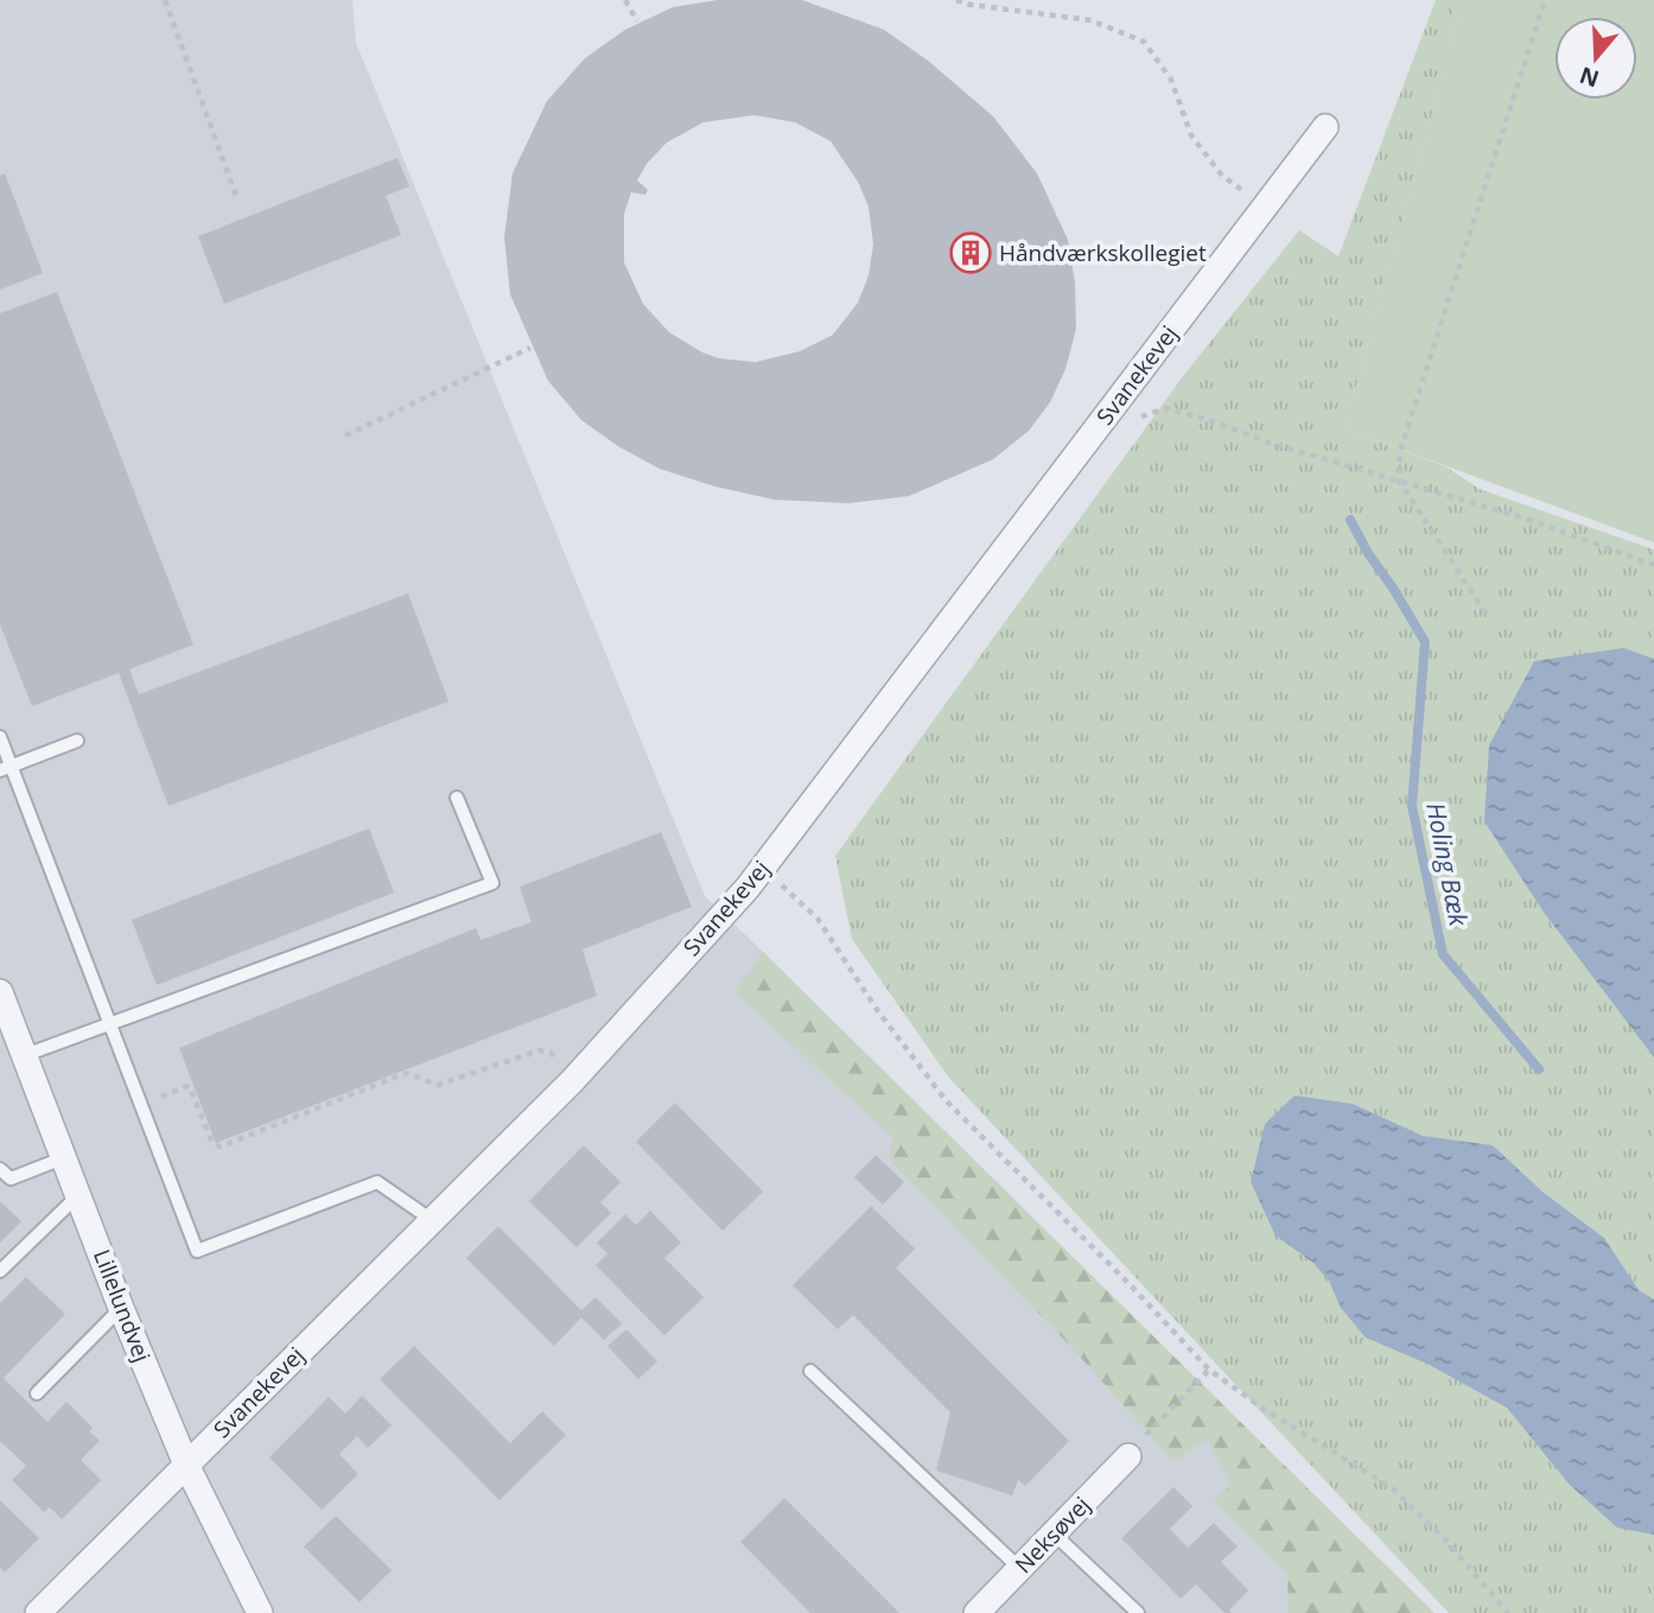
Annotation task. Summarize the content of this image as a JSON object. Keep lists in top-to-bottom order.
{
  "streets": {
    "street": ["Svanekevej", "Lillelundvej", "Neksøvej"]
  },
  "crossings": [
    ["Svanekevej", "Lillelundvej"]
  ],
  "water": ["Holing Bæk"],
  "places": {
    "building": ["Håndværkskollegiet"]
  },
  "north": "bottom"
}
